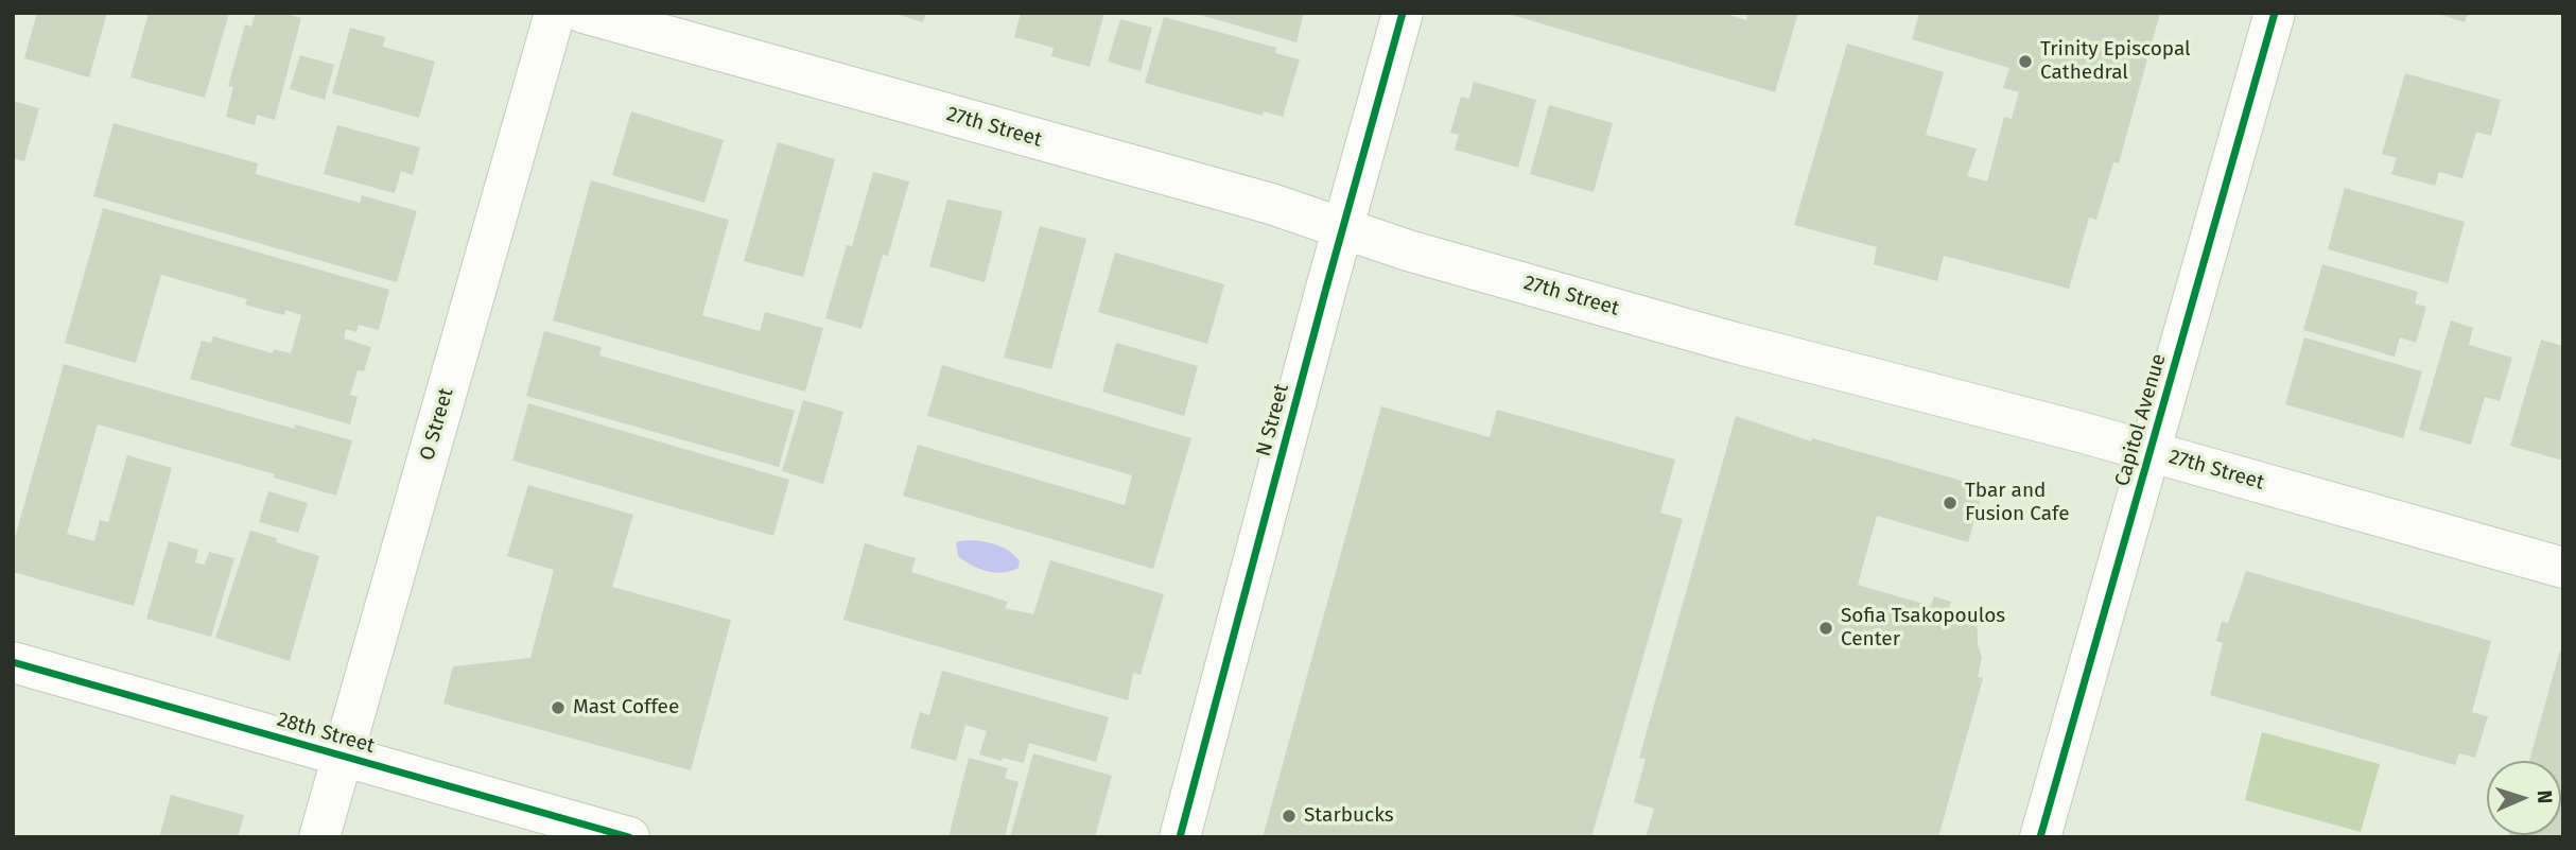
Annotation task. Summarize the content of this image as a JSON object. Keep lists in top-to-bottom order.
{
  "streets": {
    "street": [
      "27th Street",
      "N Street",
      "Capitol Avenue",
      "O Street",
      "28th Street"
    ]
  },
  "crossings": [
    ["27th Street", "N Street"],
    ["27th Street", "Capitol Avenue"],
    ["O Street", "28th Street"]
  ],
  "places": [
    "Trinity Episcopal Cathedral",
    "Tbar and Fusion Cafe",
    "Sofia Tsakopoulos Center",
    "Mast Coffee",
    "Starbucks"
  ],
  "north": "right"
}
